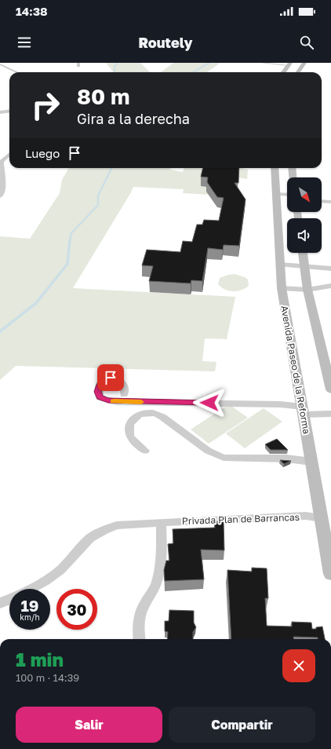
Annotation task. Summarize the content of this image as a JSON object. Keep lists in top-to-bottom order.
{
  "streets": {
    "main road": ["Avenida Paseo de la Reforma"],
    "street": ["Privada Plan de Barrancas"]
  },
  "crossings": [
    ["Avenida Paseo de la Reforma", "Privada Plan de Barrancas"]
  ],
  "north": "bottom right",
  "page": {
    "status": "14:38",
    "header": "Routely",
    "turn": ["80 m", "Gira a la derecha"],
    "then": "Luego",
    "speed": "19 km/h",
    "limit": "30",
    "heading": ["1 min", "100 m · 14:39"],
    "buttons": ["Salir", "Compartir"]
  }
}
